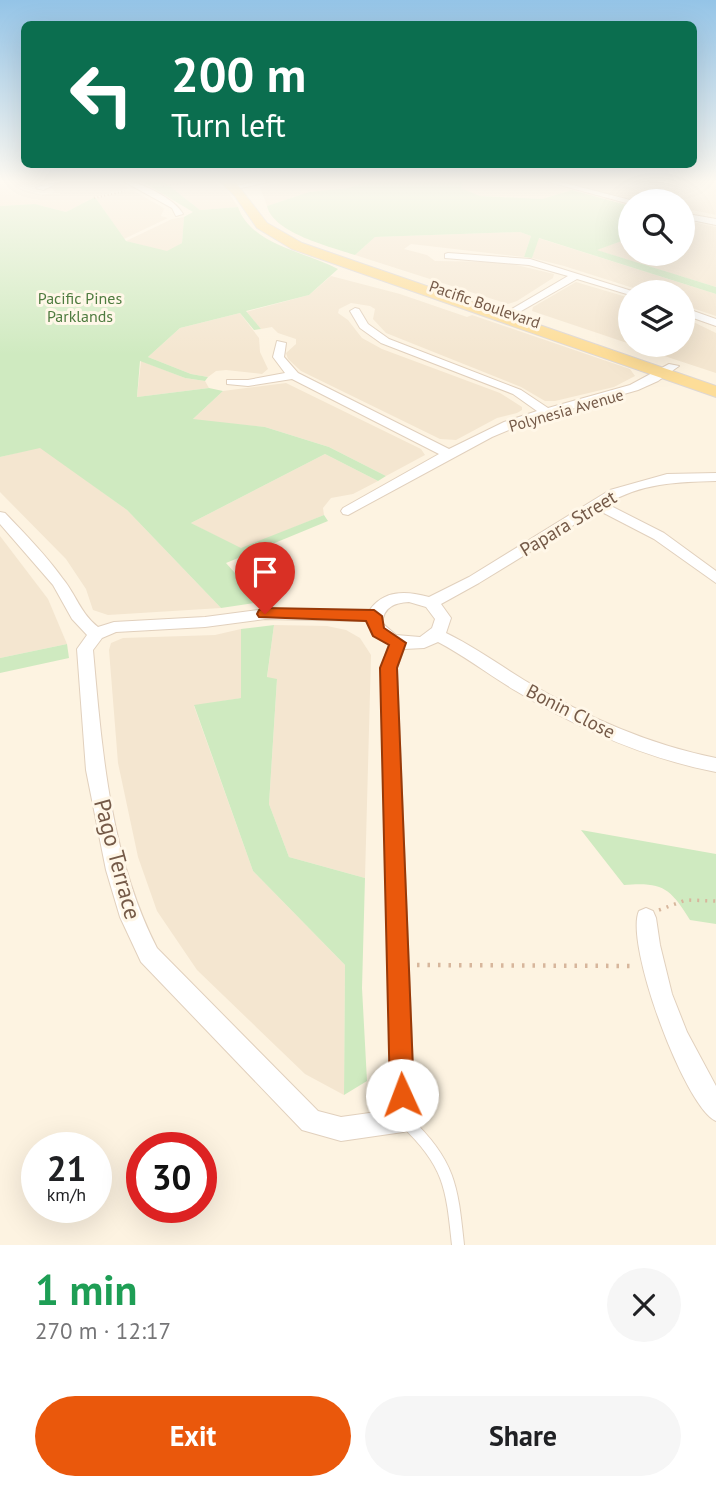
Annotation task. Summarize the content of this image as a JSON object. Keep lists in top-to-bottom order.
{
  "streets": {
    "main road": ["Pacific Boulevard"],
    "street": [
      "Polynesia Avenue",
      "Papara Street",
      "Bonin Close",
      "Pago Terrace"
    ]
  },
  "crossings": [
    ["Pacific Boulevard", "Polynesia Avenue"],
    ["Papara Street", "Bonin Close"]
  ],
  "parks": ["Pacific Pines Parklands"],
  "page": {
    "turn": ["200 m", "Turn left"],
    "speed": "21 km/h",
    "limit": "30",
    "heading": ["1 min", "270 m · 12:17"],
    "buttons": ["Exit", "Share"]
  }
}
